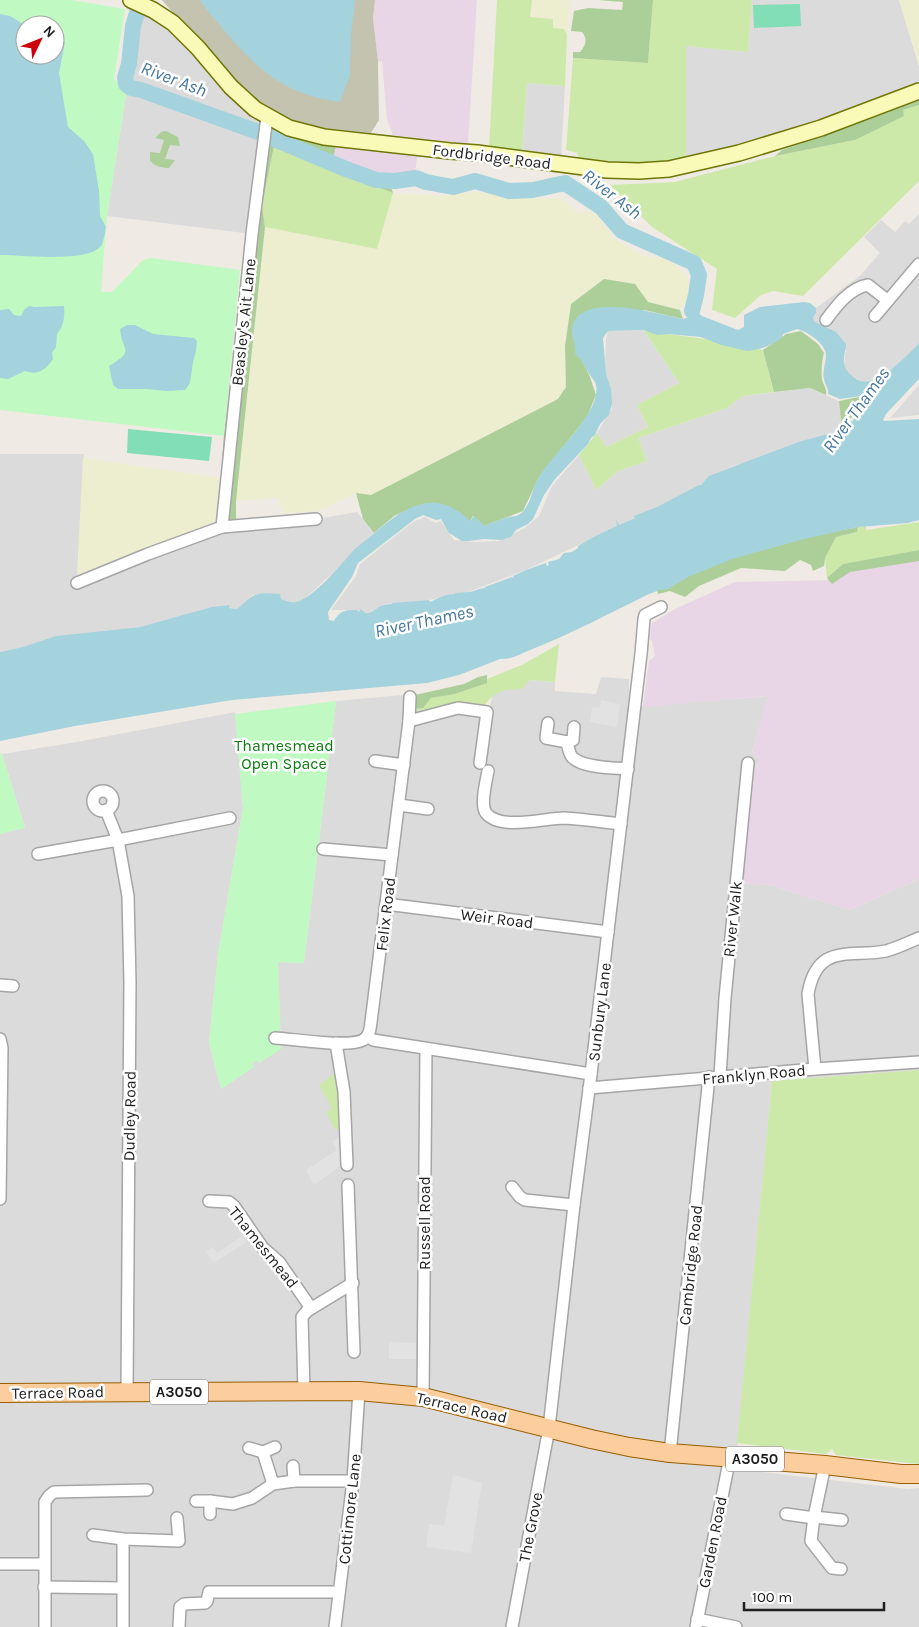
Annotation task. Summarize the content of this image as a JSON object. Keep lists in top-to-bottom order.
{
  "streets": {
    "main road": ["Terrace Road", "A3050"],
    "street": [
      "Fordbridge Road",
      "Beasley's Ait Lane",
      "Felix Road",
      "Weir Road",
      "River Walk",
      "Sunbury Lane",
      "Franklyn Road",
      "Dudley Road",
      "Russell Road",
      "Thamesmead",
      "Cambridge Road",
      "Cottimore Lane",
      "The Grove",
      "Garden Road"
    ]
  },
  "crossings": [
    ["Fordbridge Road", "Beasley's Ait Lane"],
    ["Felix Road", "Weir Road"],
    ["Weir Road", "Sunbury Lane"],
    ["River Walk", "Franklyn Road"],
    ["River Walk", "Cambridge Road"],
    ["Sunbury Lane", "Franklyn Road"],
    ["Sunbury Lane", "Terrace Road"],
    ["Sunbury Lane", "The Grove"],
    ["Franklyn Road", "Cambridge Road"],
    ["Dudley Road", "Terrace Road"],
    ["Russell Road", "Terrace Road"],
    ["Cambridge Road", "Terrace Road"],
    ["Terrace Road", "Cottimore Lane"],
    ["Terrace Road", "The Grove"],
    ["Terrace Road", "Garden Road"]
  ],
  "water": ["River Ash", "River Thames"],
  "parks": ["Thamesmead Open Space"],
  "scale_bar": "100 m",
  "north": "top right"
}
